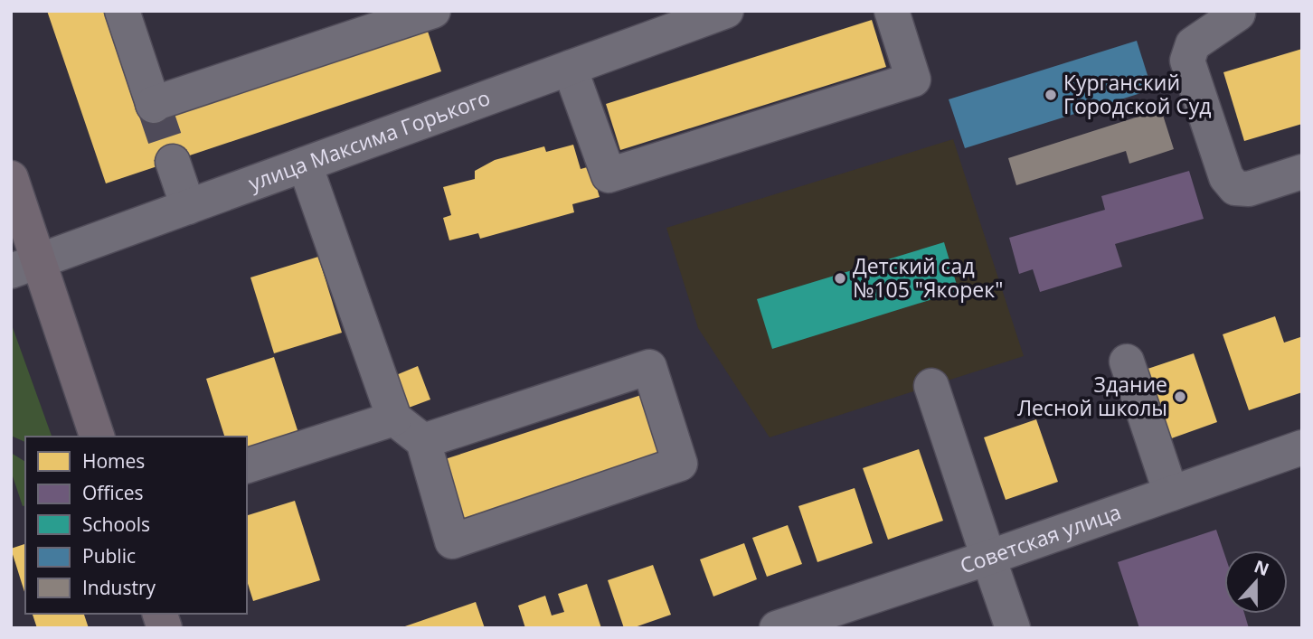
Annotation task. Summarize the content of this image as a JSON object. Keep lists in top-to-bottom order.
{
  "streets": {
    "street": ["улица Максима Горького", "Советская улица"]
  },
  "places": ["Курганский Городской Суд", "Детский сад №105 \"Якорек\"", "Здание Лесной школы"],
  "legend": [
    "Homes",
    "Offices",
    "Schools",
    "Public",
    "Industry"
  ],
  "north": "top"
}
